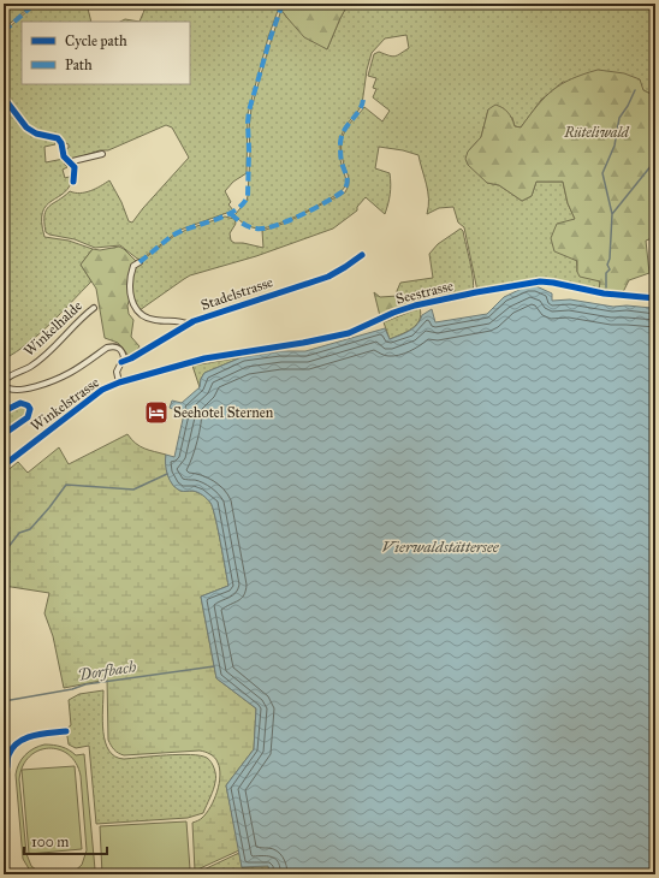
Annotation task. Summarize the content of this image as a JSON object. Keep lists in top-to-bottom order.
{
  "streets": {
    "street": [
      "Seestrasse",
      "Stadelstrasse",
      "Winkelhalde",
      "Winkelstrasse"
    ]
  },
  "crossings": [
    ["Seestrasse", "Winkelstrasse"],
    ["Stadelstrasse", "Winkelhalde"]
  ],
  "water": ["Vierwaldstättersee", "Dorfbach"],
  "parks": ["Rüteliwald"],
  "places": {
    "hotel": ["Seehotel Sternen"]
  },
  "legend": ["Cycle path", "Path"],
  "scale_bar": "100 m"
}
